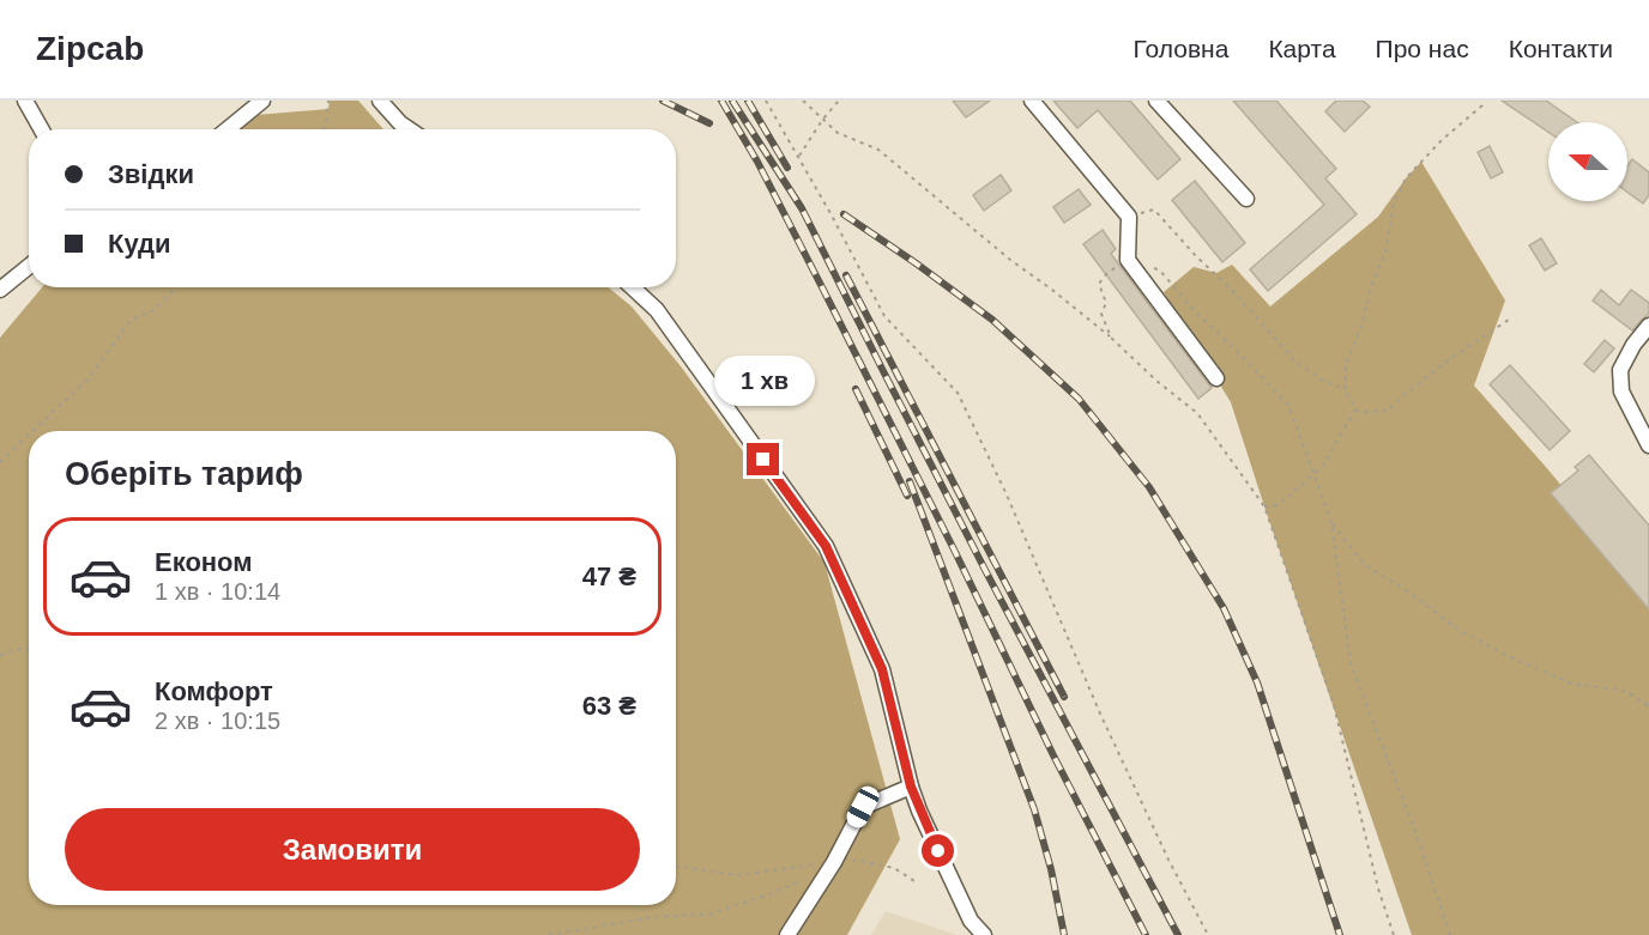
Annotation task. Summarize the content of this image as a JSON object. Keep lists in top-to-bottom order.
{
  "north": "left",
  "page": {
    "header": "Zipcab",
    "nav": [
      "Головна",
      "Карта",
      "Про нас",
      "Контакти"
    ],
    "banner": ["Звідки", "Куди"],
    "bubble": "1 хв",
    "heading": "Оберіть тариф",
    "list": [
      {
        "name": "Економ",
        "note": "1 хв · 10:14",
        "value": "47 ₴"
      },
      {
        "name": "Комфорт",
        "note": "2 хв · 10:15",
        "value": "63 ₴"
      }
    ],
    "buttons": "Замовити"
  }
}
